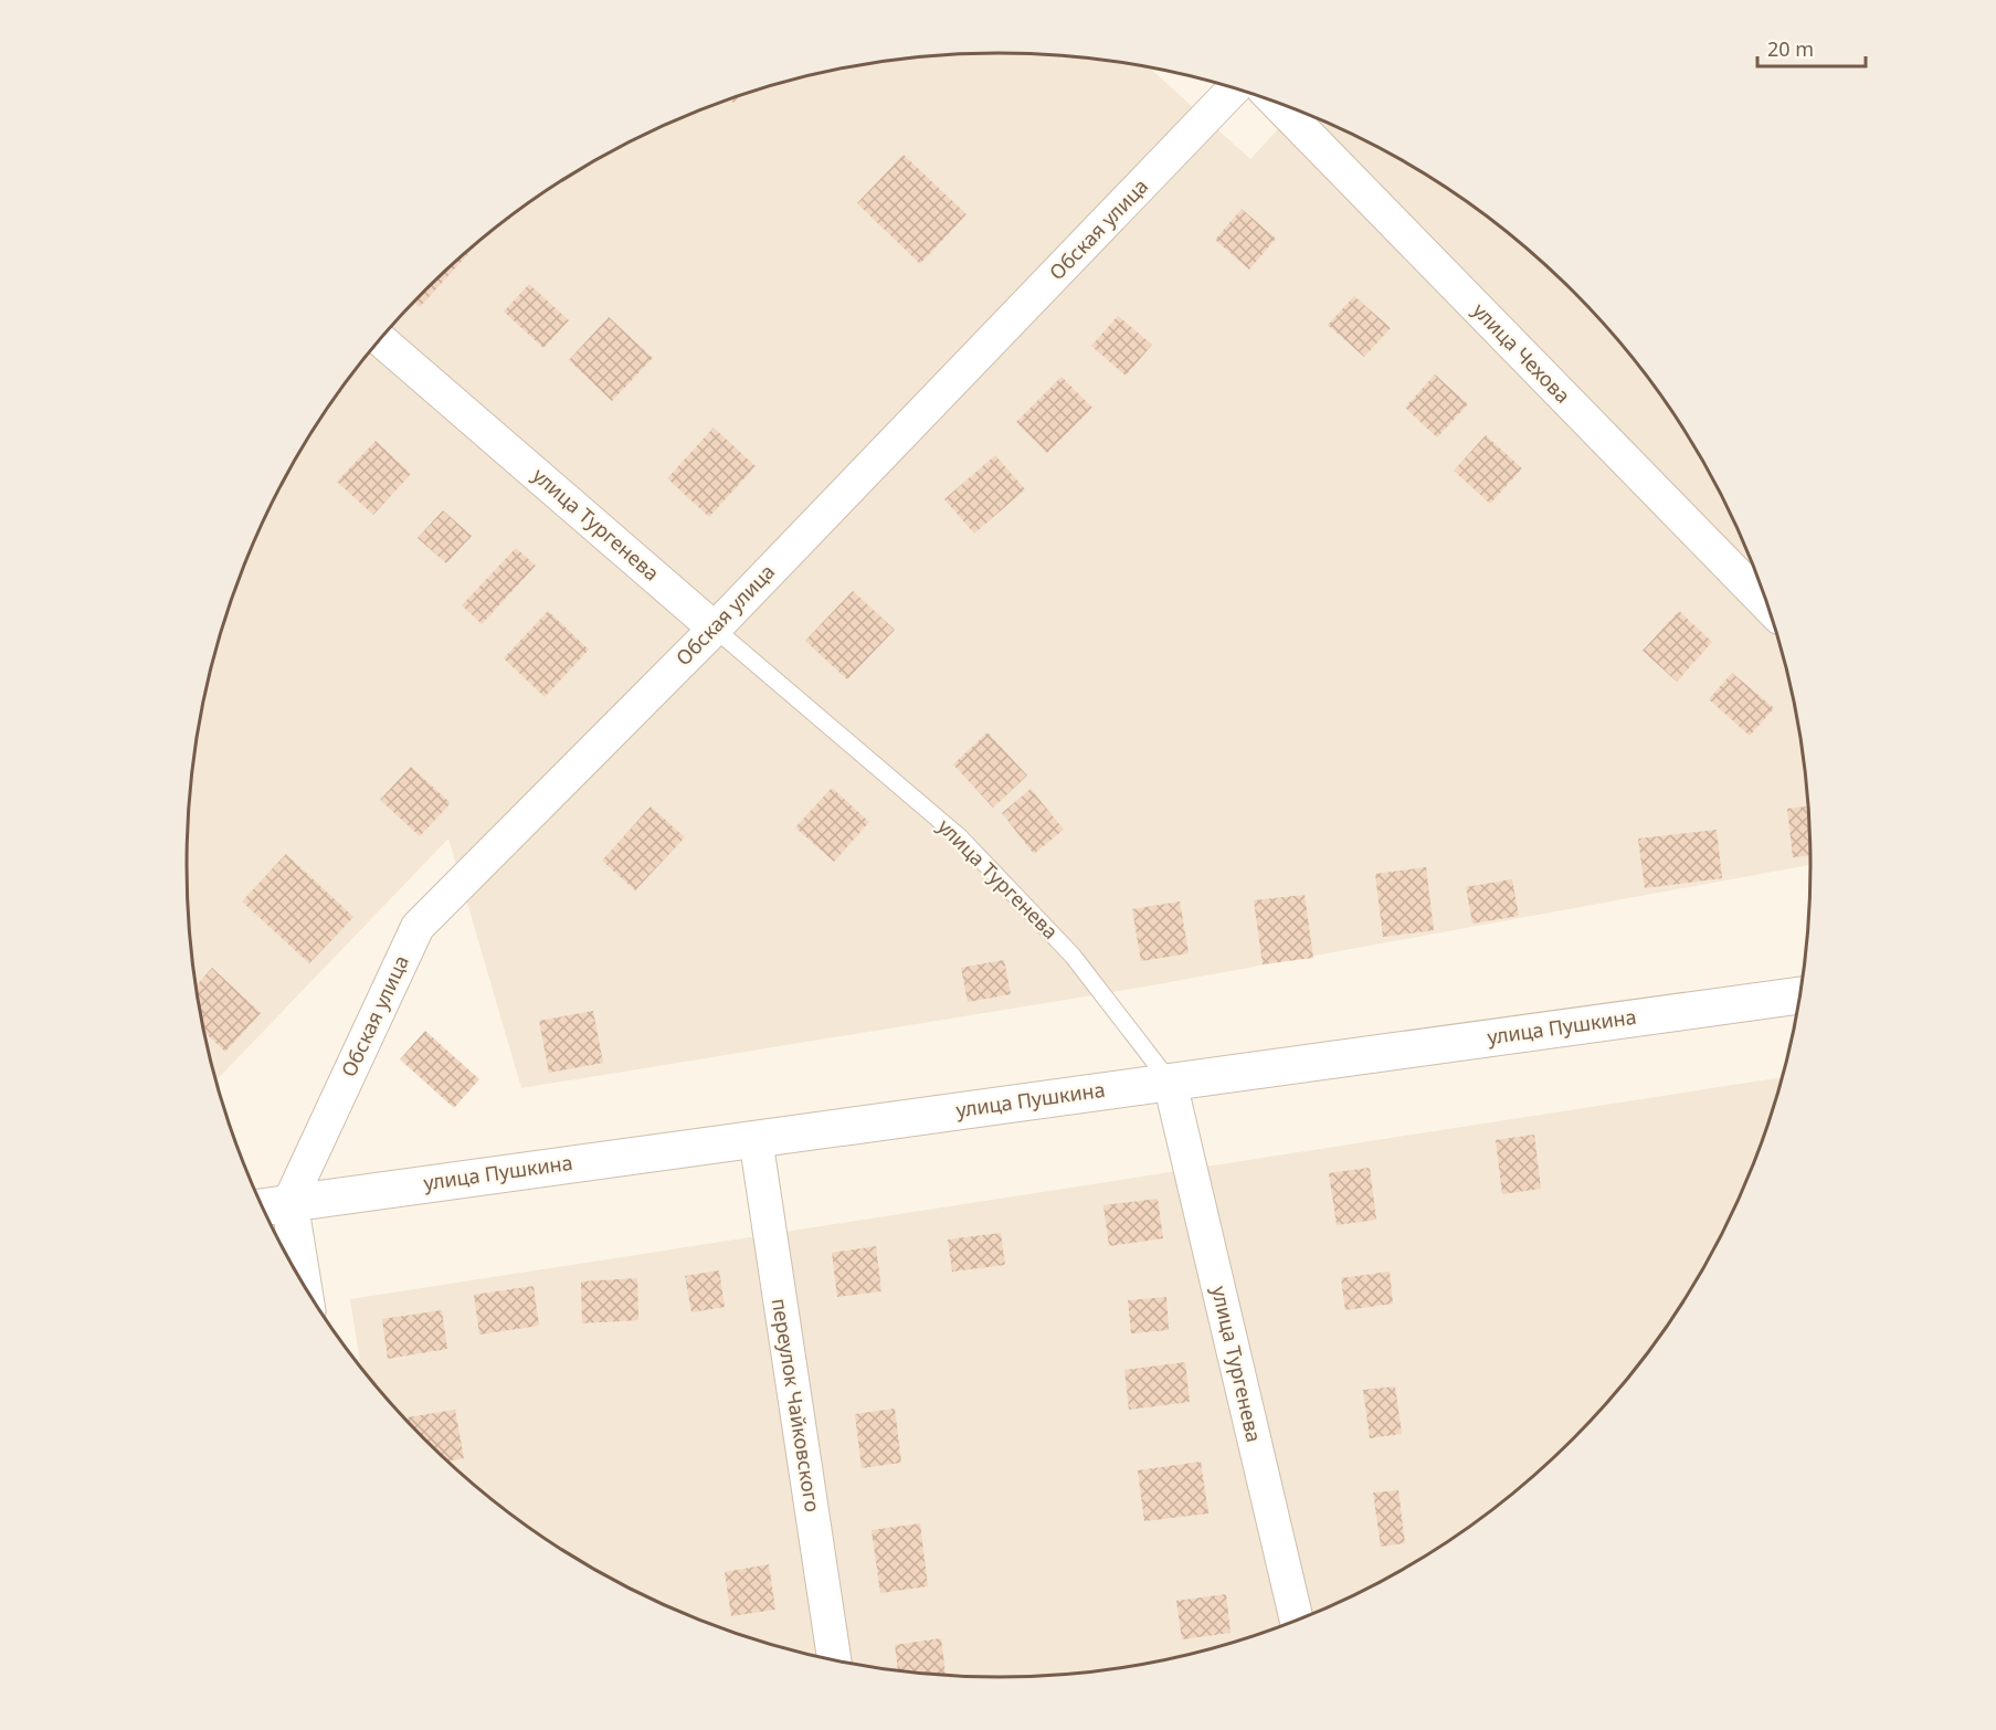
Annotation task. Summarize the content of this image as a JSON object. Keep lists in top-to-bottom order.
{
  "streets": {
    "street": [
      "Обская улица",
      "улица Чехова",
      "улица Тургенева",
      "улица Пушкина",
      "переулок Чайковского"
    ]
  },
  "crossings": [
    ["Обская улица", "улица Тургенева"],
    ["Обская улица", "улица Пушкина"],
    ["улица Тургенева", "улица Пушкина"],
    ["улица Пушкина", "переулок Чайковского"]
  ],
  "scale_bar": "20 m"
}
